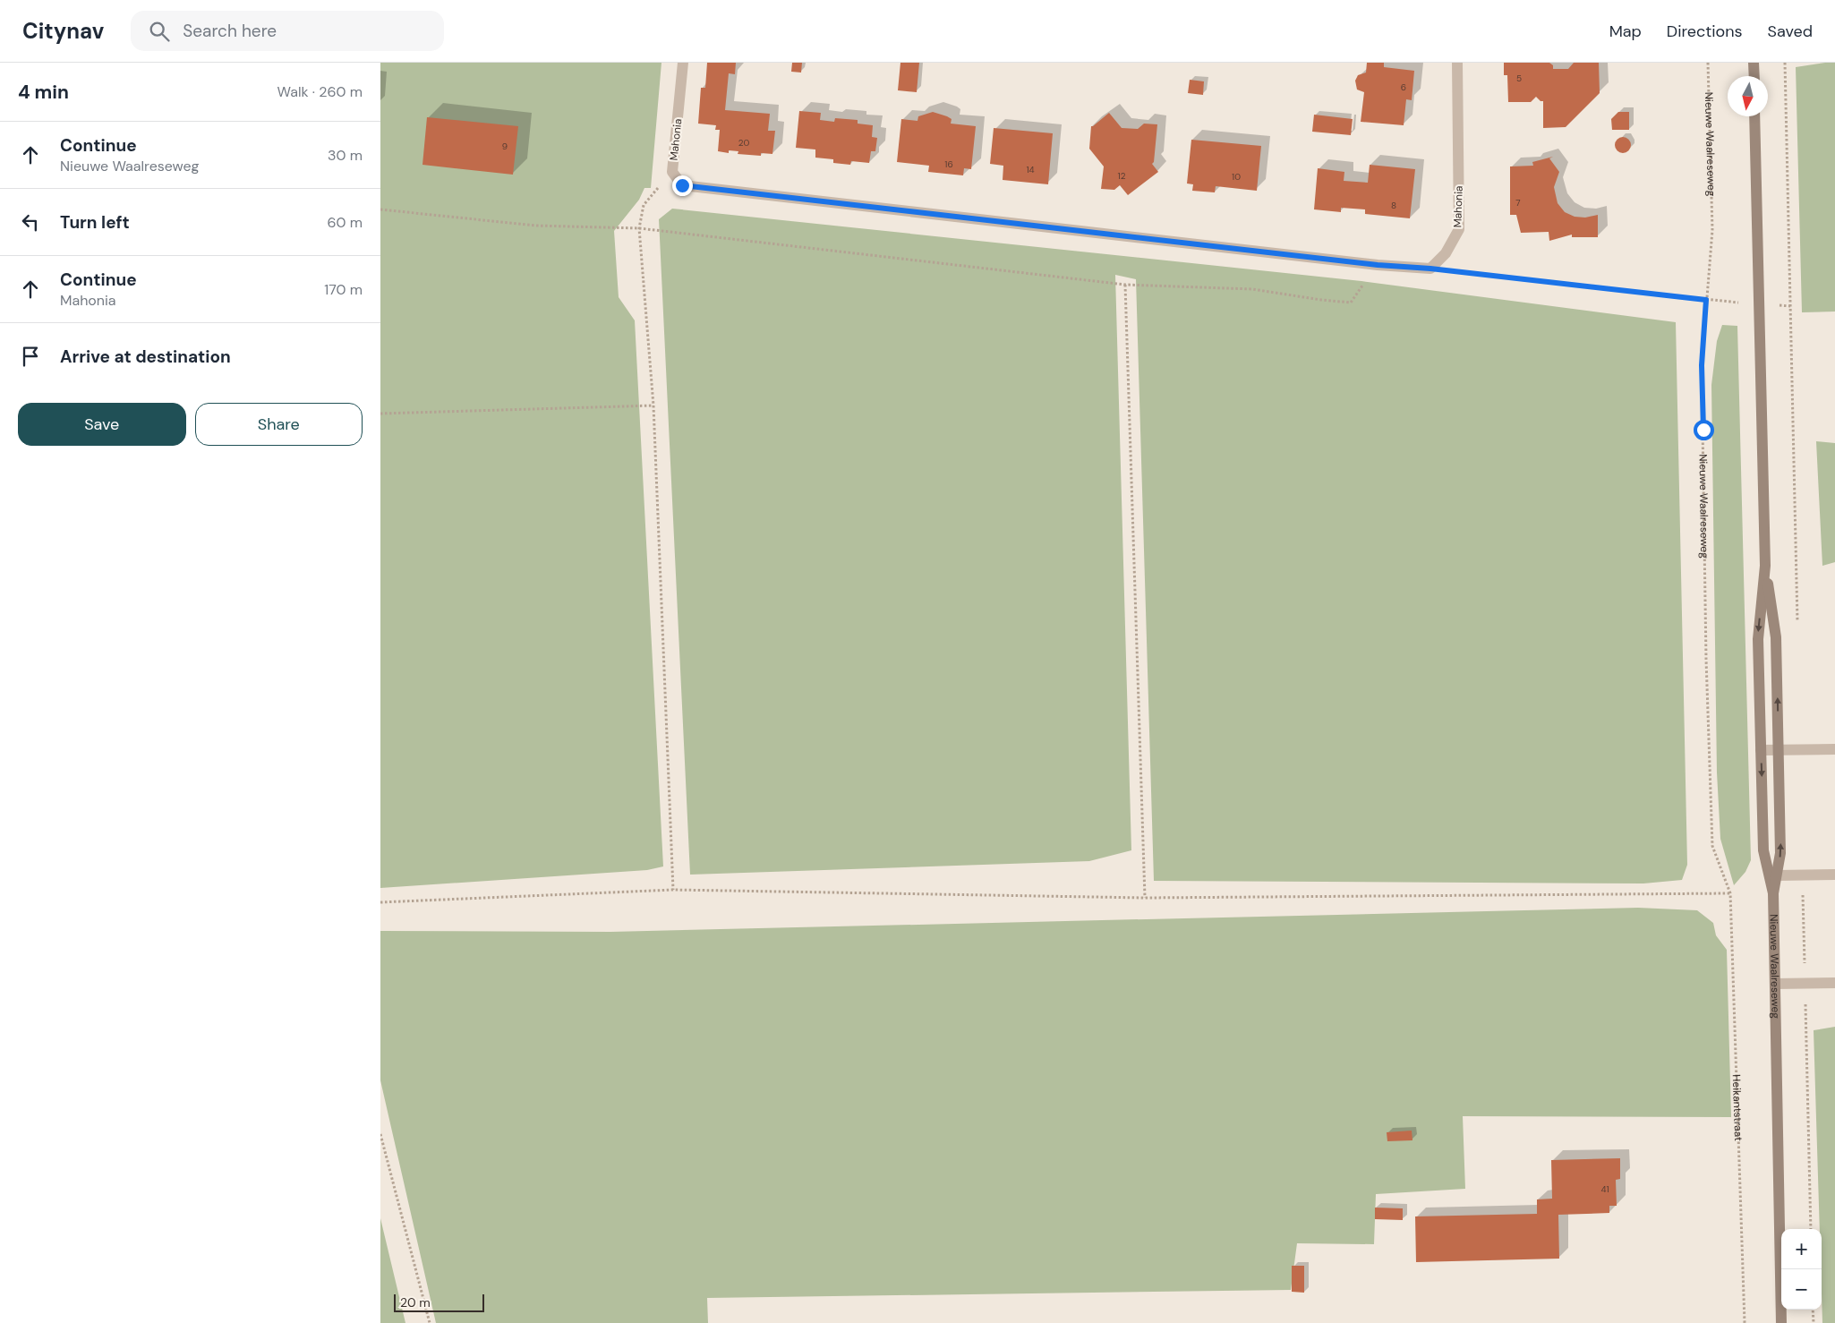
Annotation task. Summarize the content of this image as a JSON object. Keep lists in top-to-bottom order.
{
  "streets": {
    "street": ["Mahonia", "Nieuwe Waalreseweg"],
    "path": ["Heikantstraat"]
  },
  "crossings": [
    ["Nieuwe Waalreseweg", "Heikantstraat"]
  ],
  "house_numbers": [
    "5",
    "6",
    "20",
    "9",
    "16",
    "14",
    "12",
    "10",
    "7",
    "8",
    "41"
  ],
  "scale_bar": "20 m",
  "north": "bottom",
  "page": {
    "header": "Citynav",
    "search": "Search here",
    "nav": ["Map", "Directions", "Saved"],
    "heading": ["4 min", "Walk · 260 m"],
    "list": [
      ["Continue", "Nieuwe Waalreseweg", "30 m"],
      ["Turn left", "60 m"],
      ["Continue", "Mahonia", "170 m"],
      "Arrive at destination"
    ],
    "buttons": ["Save", "Share"],
    "map_buttons": ["+", "−"],
    "scale": "20 m"
  }
}
